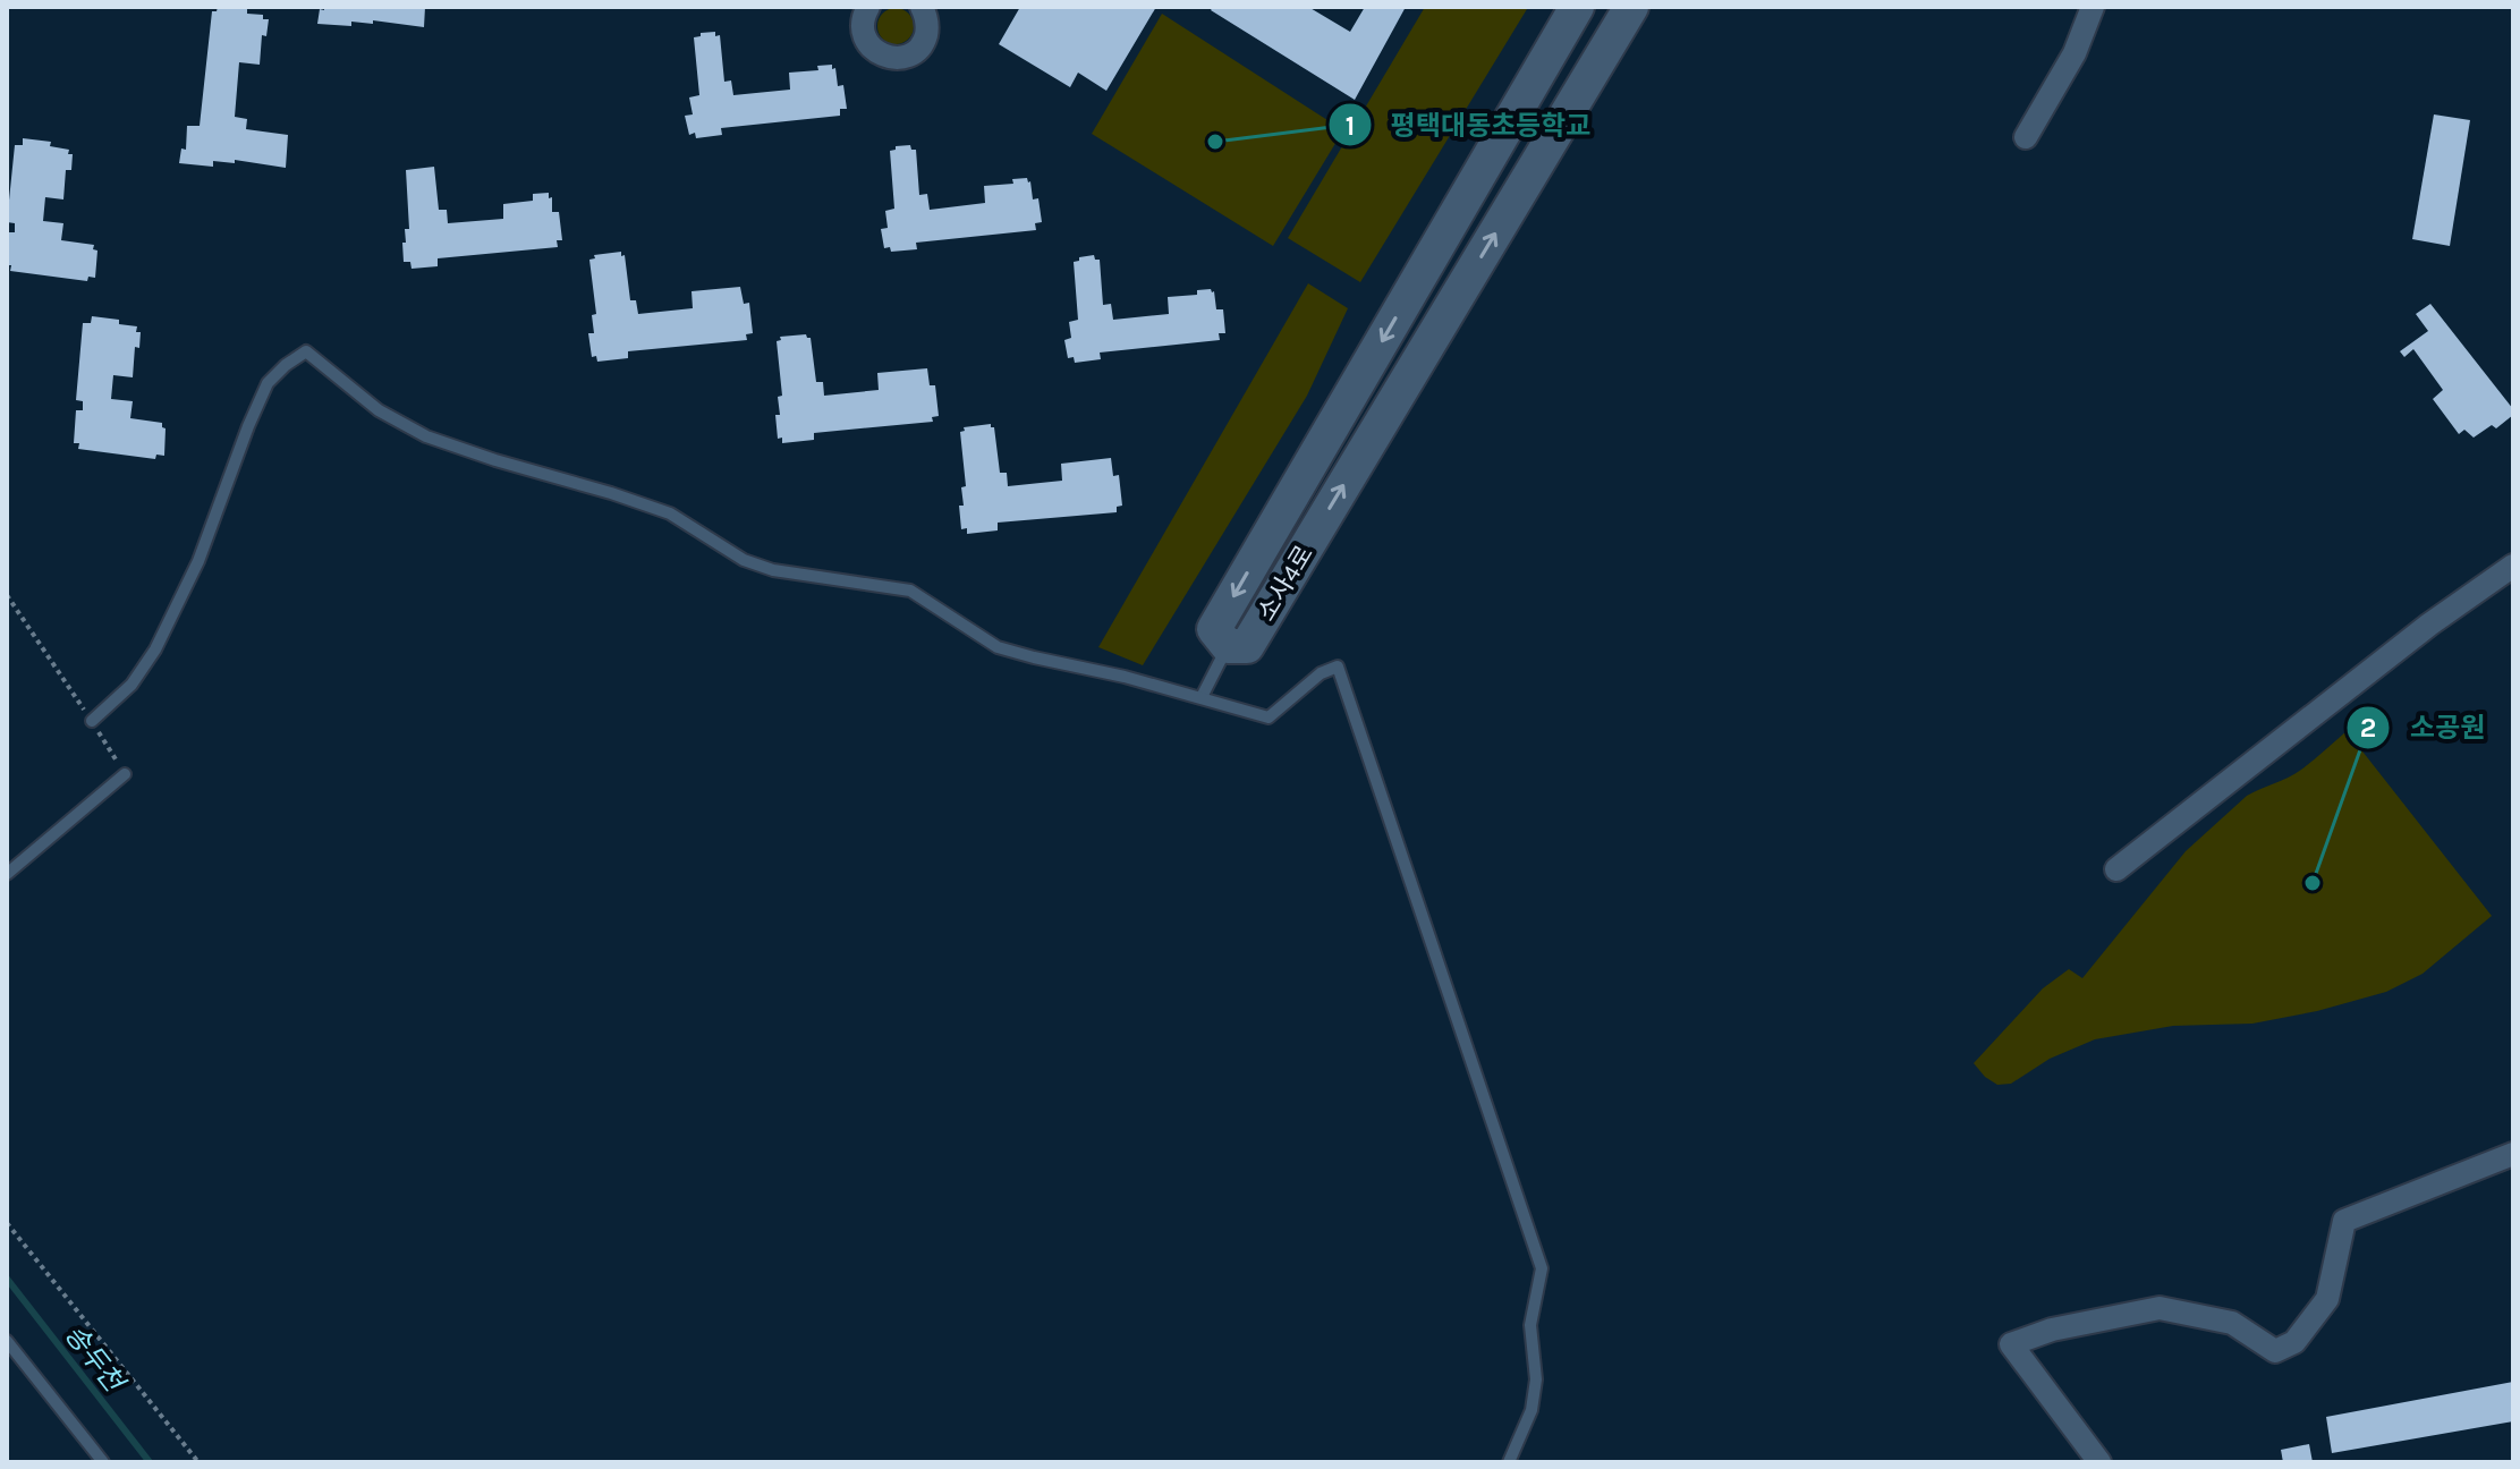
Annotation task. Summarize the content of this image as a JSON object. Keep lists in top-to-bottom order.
{
  "streets": {
    "main road": ["소사4로"]
  },
  "water": ["송두천"],
  "places": ["평택대동초등학교", "소공원"]
}
